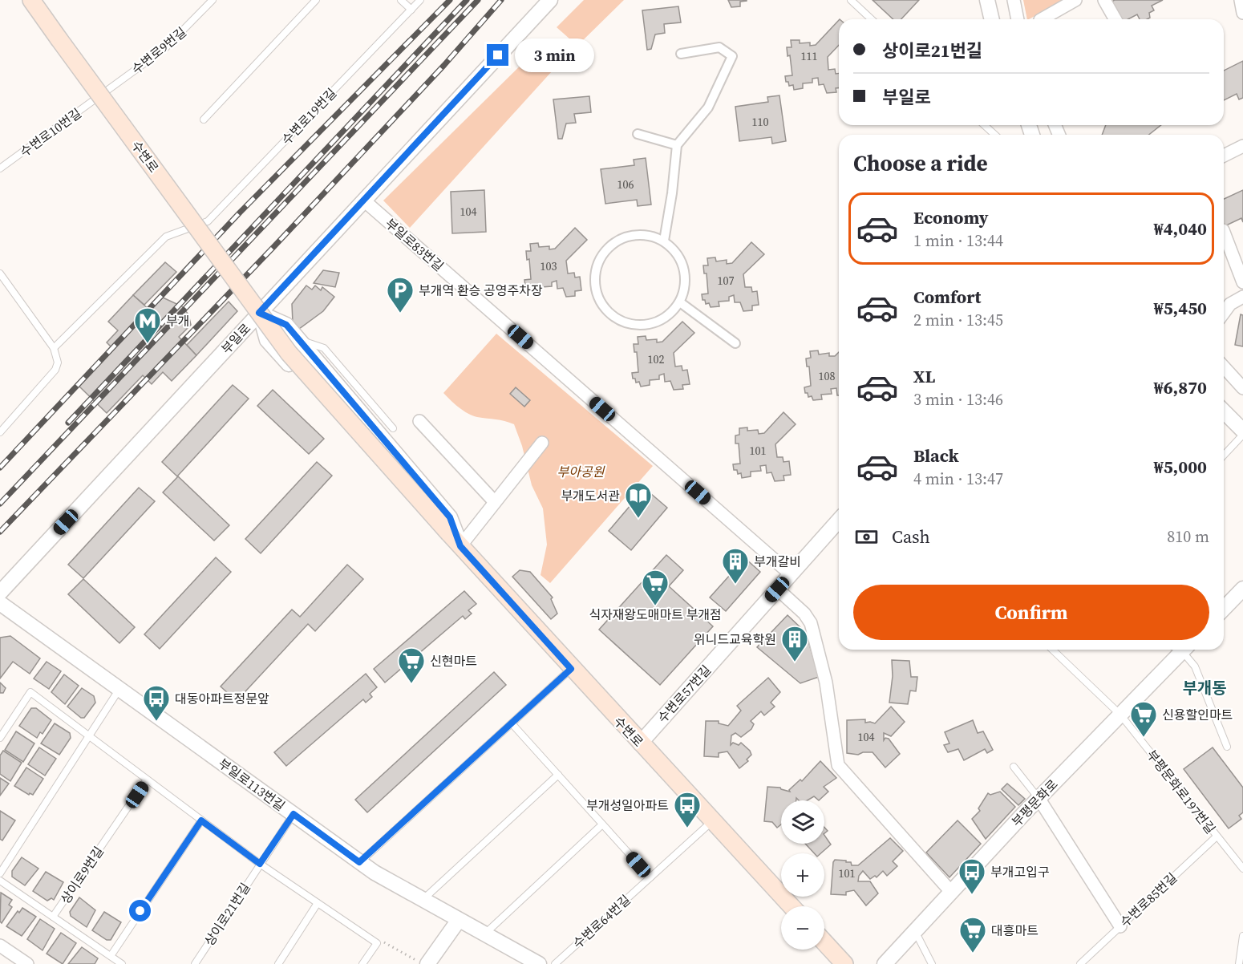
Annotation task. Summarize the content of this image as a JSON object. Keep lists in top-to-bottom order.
{
  "streets": {
    "main road": ["수변로"],
    "street": [
      "부일로83번길",
      "부일로",
      "수변로57번길",
      "부일로113번길",
      "부평문화로"
    ],
    "lane": [
      "수변로9번길",
      "수변로19번길",
      "수변로10번길",
      "부평문화로197번길",
      "상이로9번길",
      "수변로85번길",
      "상이로21번길",
      "수변로64번길"
    ]
  },
  "crossings": [
    ["수변로9번길", "수변로10번길"],
    ["수변로", "부일로"],
    ["수변로", "수변로57번길"],
    ["수변로", "수변로64번길"],
    ["부일로83번길", "부일로"],
    ["부일로83번길", "수변로57번길"],
    ["부일로113번길", "상이로21번길"],
    ["부평문화로197번길", "부평문화로"],
    ["부평문화로197번길", "수변로85번길"]
  ],
  "districts": ["부개동"],
  "parks": ["부아공원"],
  "places": {
    "parking": ["부개역 환승 공영주차장"],
    "metro station": ["부개"],
    "library": ["부개도서관"],
    "building": ["부개갈비", "위니드교육학원"],
    "supermarket": [
      "식자재왕도매마트 부개점",
      "신현마트",
      "신용할인마트",
      "대흥마트"
    ],
    "bus stop": ["대동아파트정문앞", "부개성일아파트", "부개고입구"]
  },
  "house_numbers": [
    "111",
    "110",
    "106",
    "104",
    "103",
    "107",
    "102",
    "108",
    "101",
    "104",
    "101"
  ],
  "page": {
    "banner": ["상이로21번길", "부일로"],
    "bubble": "3 min",
    "heading": "Choose a ride",
    "list": [
      {
        "name": "Economy",
        "note": "1 min · 13:44",
        "value": "₩4,040"
      },
      {
        "name": "Comfort",
        "note": "2 min · 13:45",
        "value": "₩5,450"
      },
      {
        "name": "XL",
        "note": "3 min · 13:46",
        "value": "₩6,870"
      },
      {
        "name": "Black",
        "note": "4 min · 13:47",
        "value": "₩5,000"
      }
    ],
    "pay": ["Cash", "810 m"],
    "buttons": "Confirm",
    "map_buttons": ["+", "−"]
  }
}
